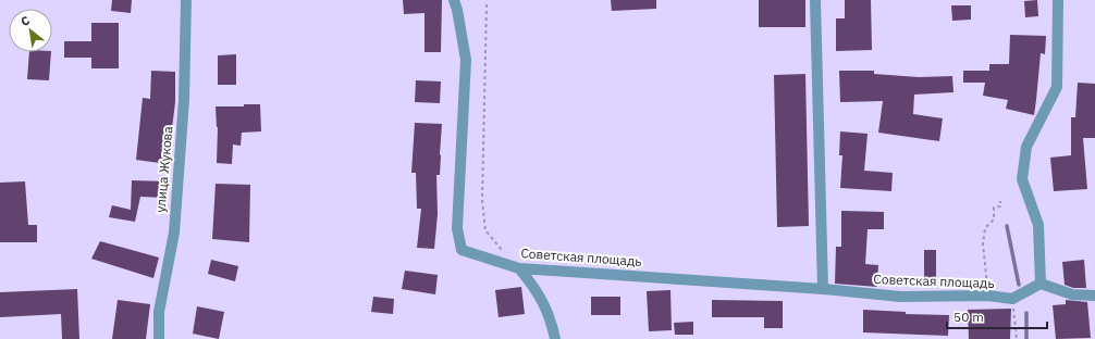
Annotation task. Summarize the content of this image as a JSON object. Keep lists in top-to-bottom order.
{
  "streets": {
    "street": ["улица Жукова", "Советская площадь"]
  },
  "scale_bar": "50 m",
  "north": "top left"
}
